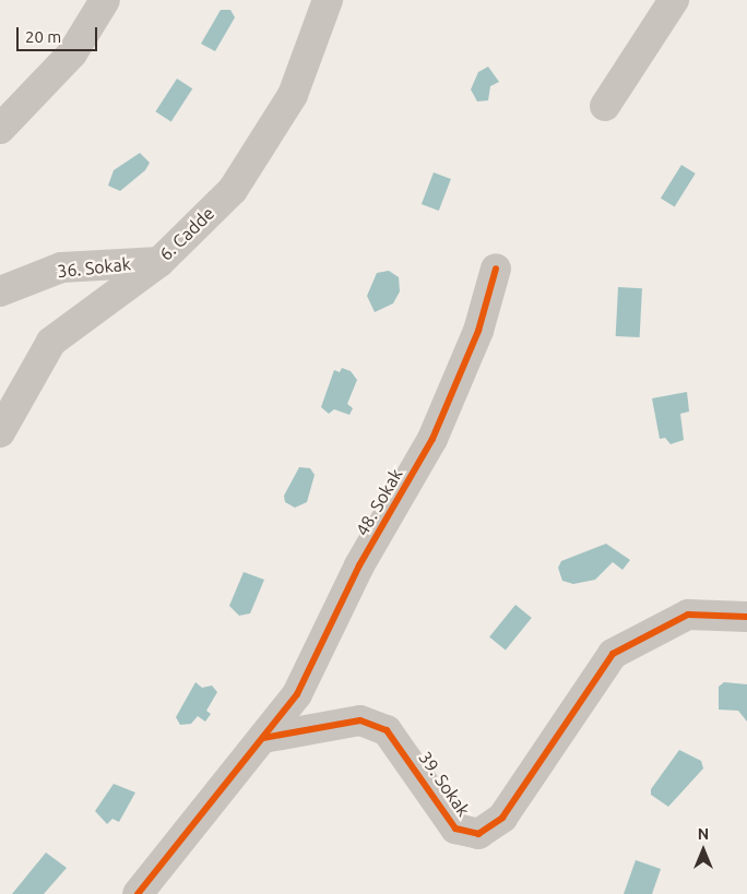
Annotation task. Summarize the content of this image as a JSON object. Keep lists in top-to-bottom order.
{
  "streets": {
    "street": [
      "6. Cadde",
      "36. Sokak",
      "48. Sokak",
      "39. Sokak"
    ]
  },
  "crossings": [
    ["6. Cadde", "36. Sokak"],
    ["48. Sokak", "39. Sokak"]
  ],
  "scale_bar": "20 m",
  "north": "top"
}
